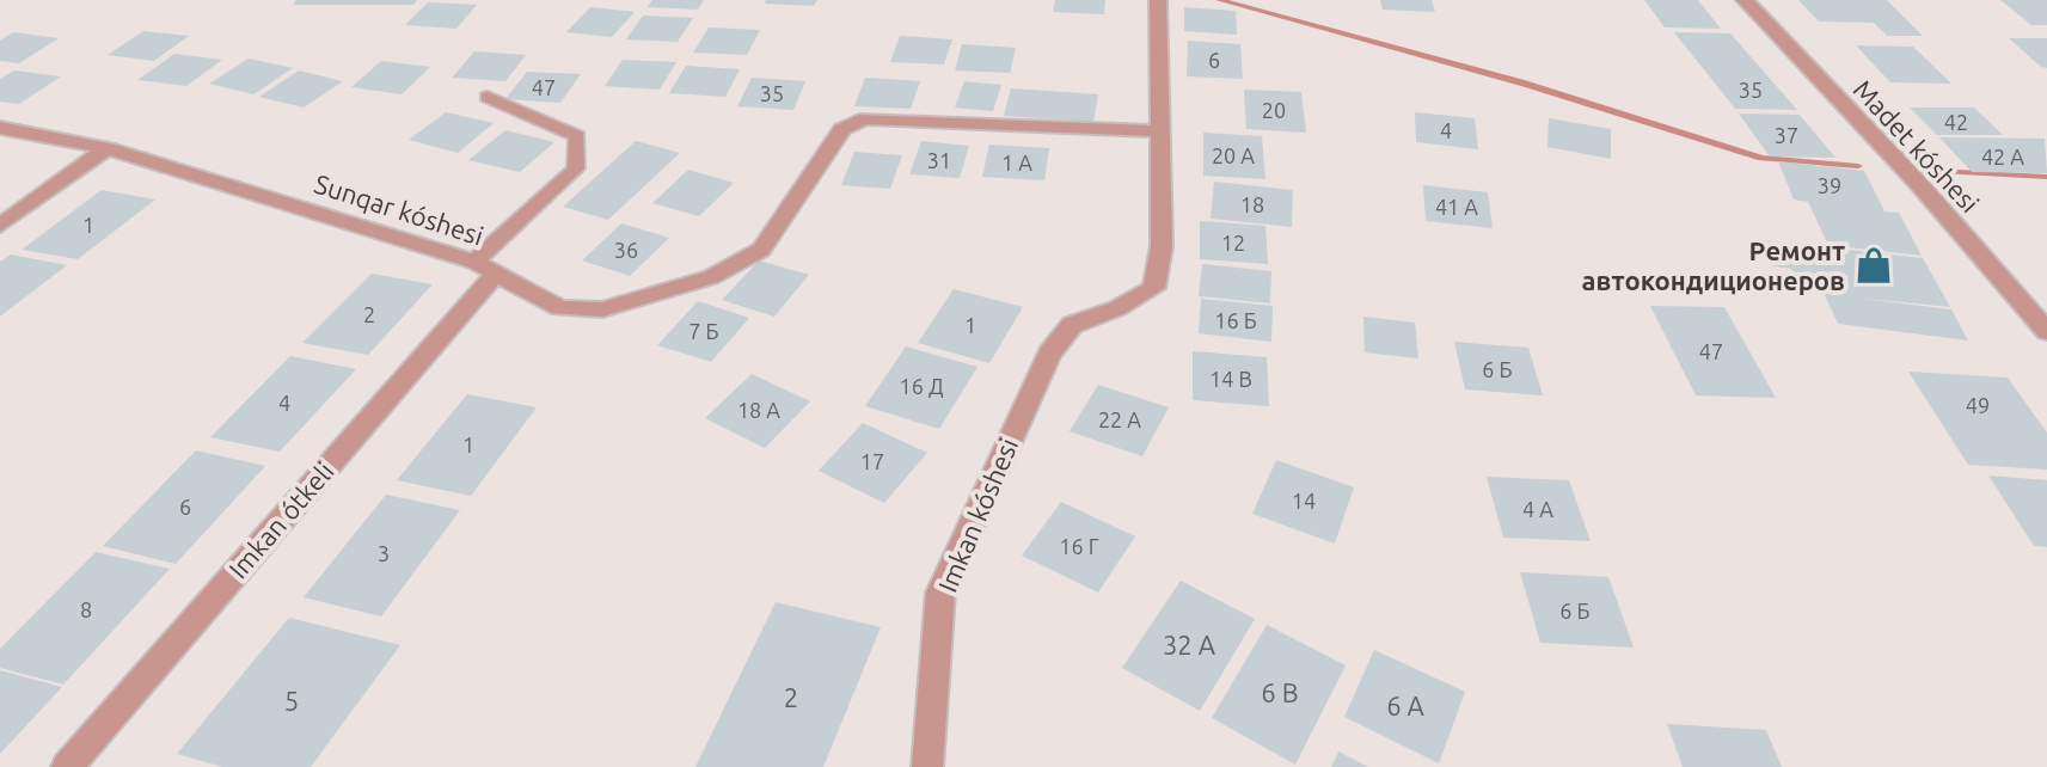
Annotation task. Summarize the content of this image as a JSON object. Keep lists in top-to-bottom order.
{
  "streets": {
    "street": [
      "Madet kóshesi",
      "Sunqar kóshesi",
      "Imkan kóshesi",
      "Imkan ótkeli"
    ]
  },
  "crossings": [
    ["Sunqar kóshesi", "Imkan kóshesi"],
    ["Sunqar kóshesi", "Imkan ótkeli"]
  ],
  "places": {
    "shop": ["Ремонт автокондиционеров"]
  },
  "house_numbers": [
    "6",
    "47",
    "35",
    "35",
    "20",
    "42",
    "4",
    "37",
    "20 А",
    "42 А",
    "31",
    "1 А",
    "39",
    "18",
    "41 А",
    "1",
    "12",
    "36",
    "2",
    "16 Б",
    "1",
    "7 Б",
    "47",
    "6 Б",
    "14 В",
    "16 Д",
    "4",
    "49",
    "18 А",
    "22 А",
    "1",
    "17",
    "14",
    "6",
    "4 А",
    "16 Г",
    "3",
    "8",
    "6 Б",
    "32 А",
    "6 В",
    "2",
    "5",
    "6 А"
  ]
}
